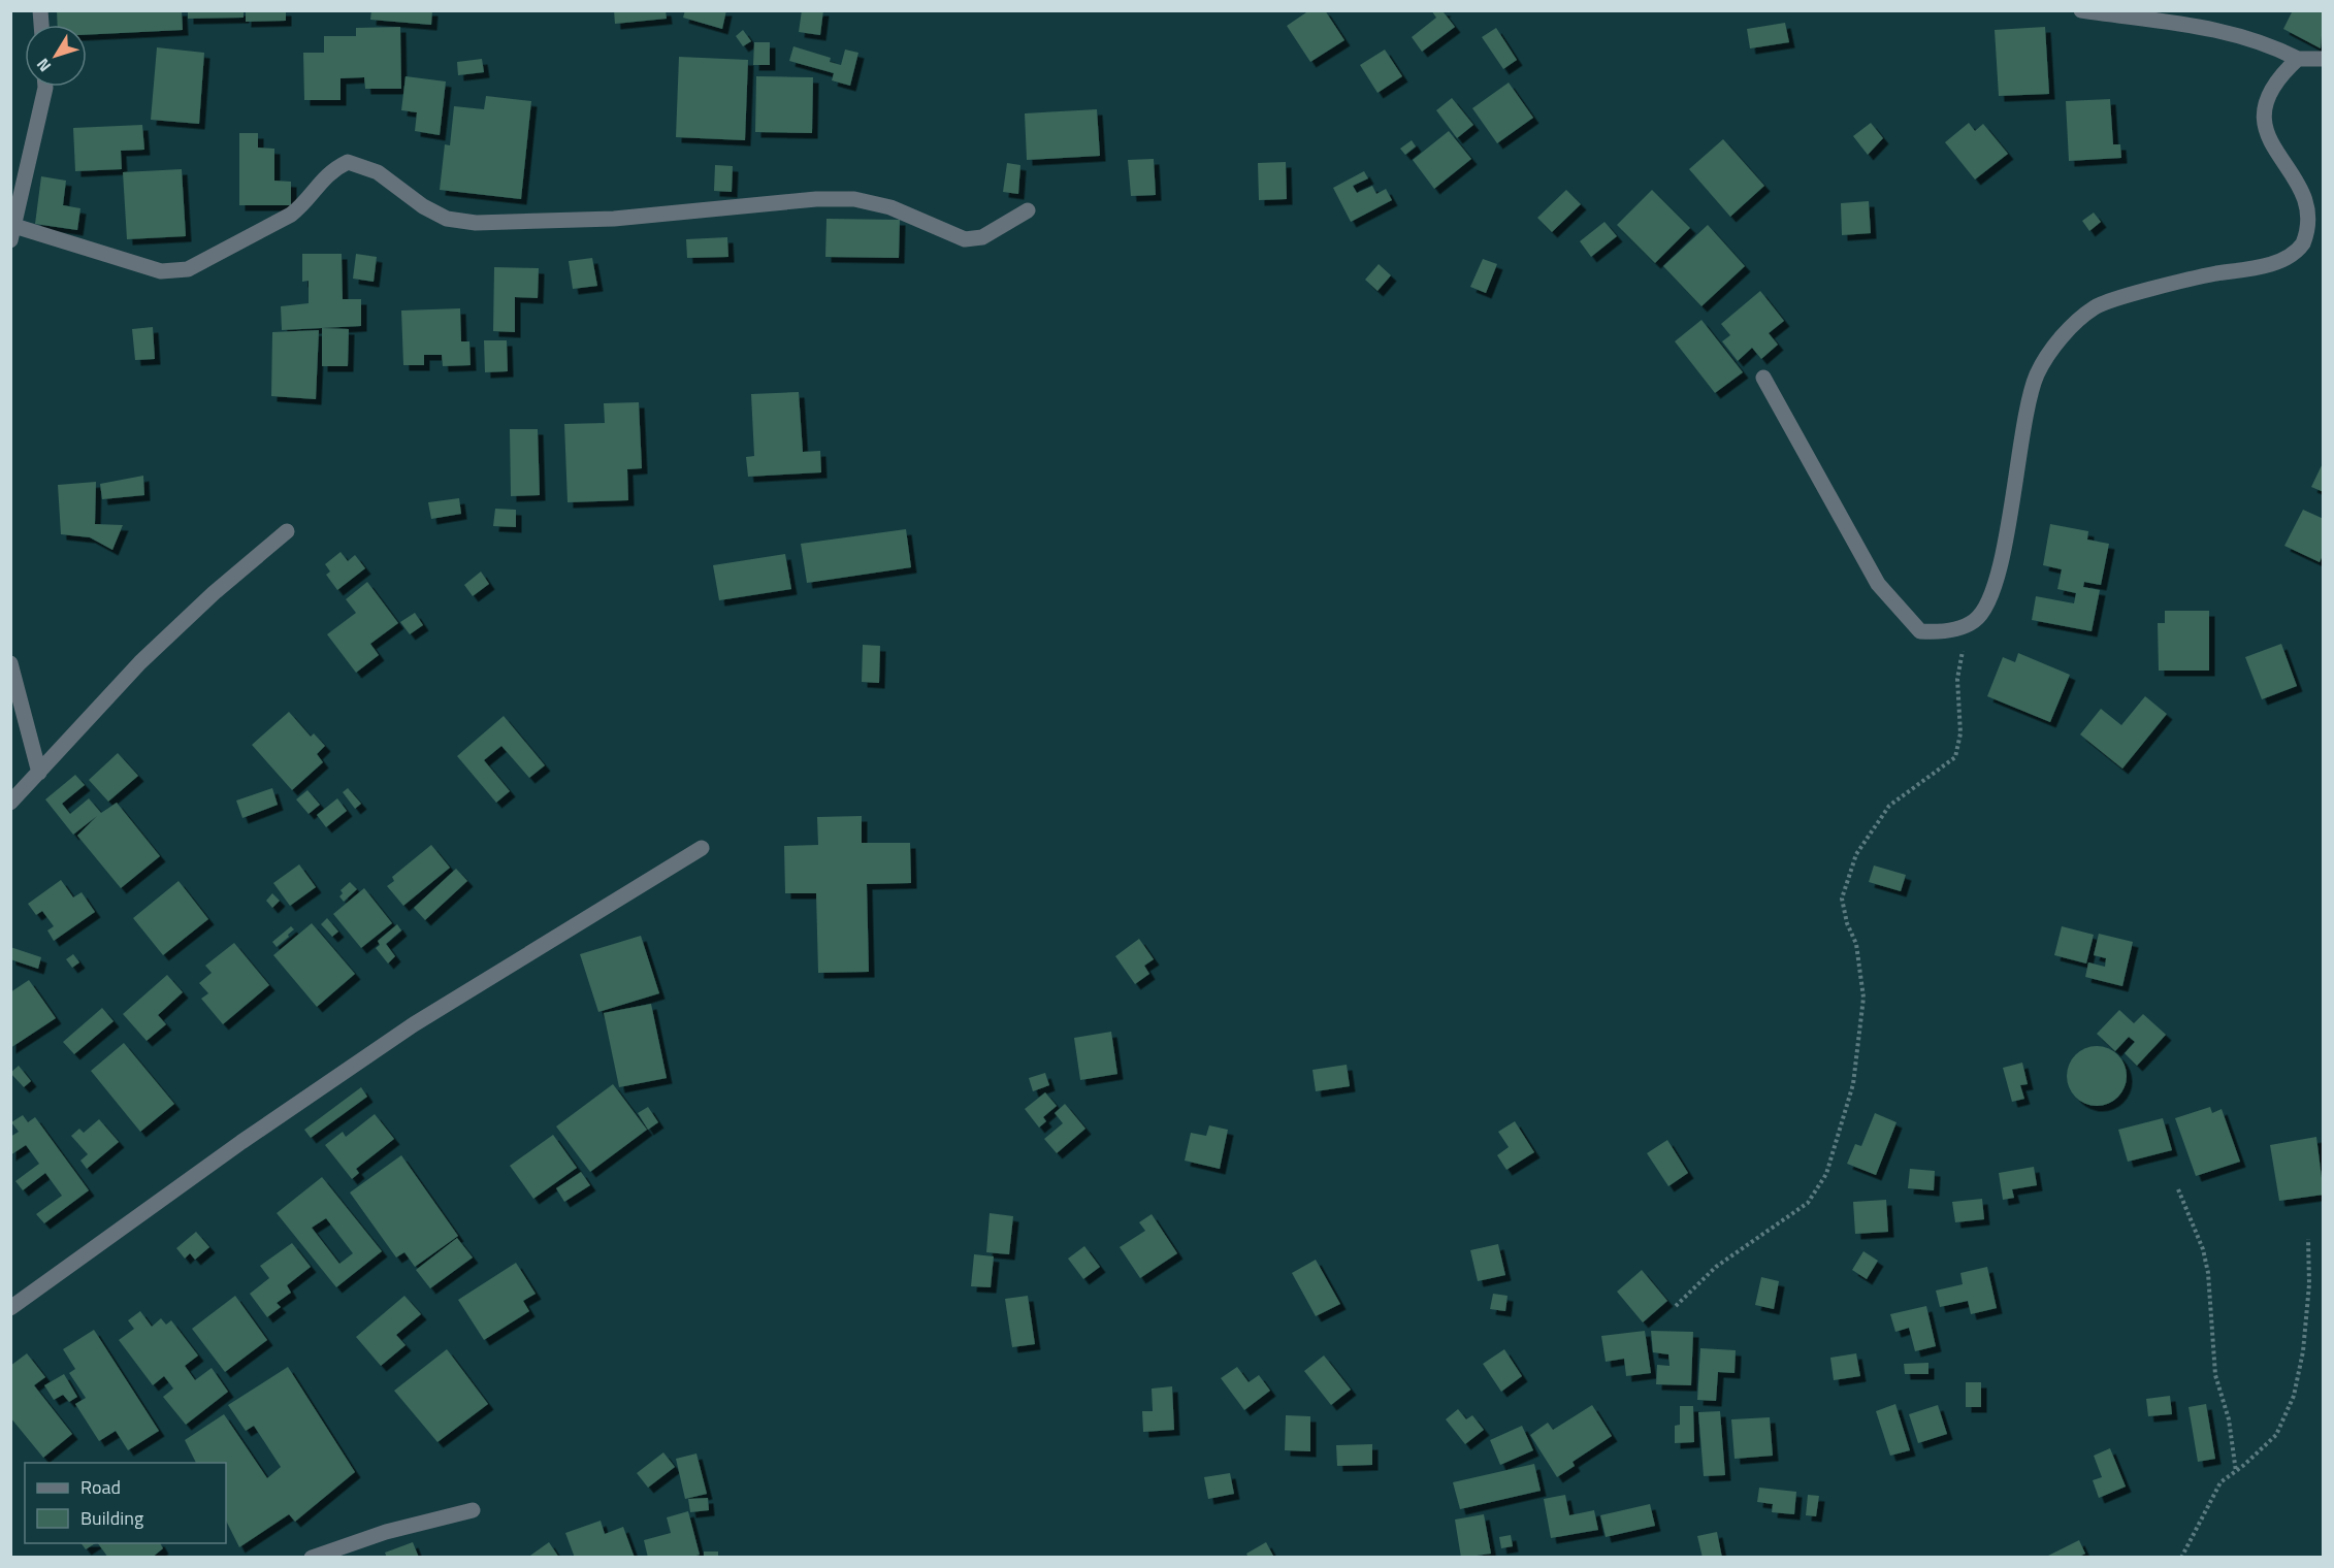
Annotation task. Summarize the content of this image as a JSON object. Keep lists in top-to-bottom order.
{
  "legend": ["Road", "Building"],
  "north": "bottom left"
}
